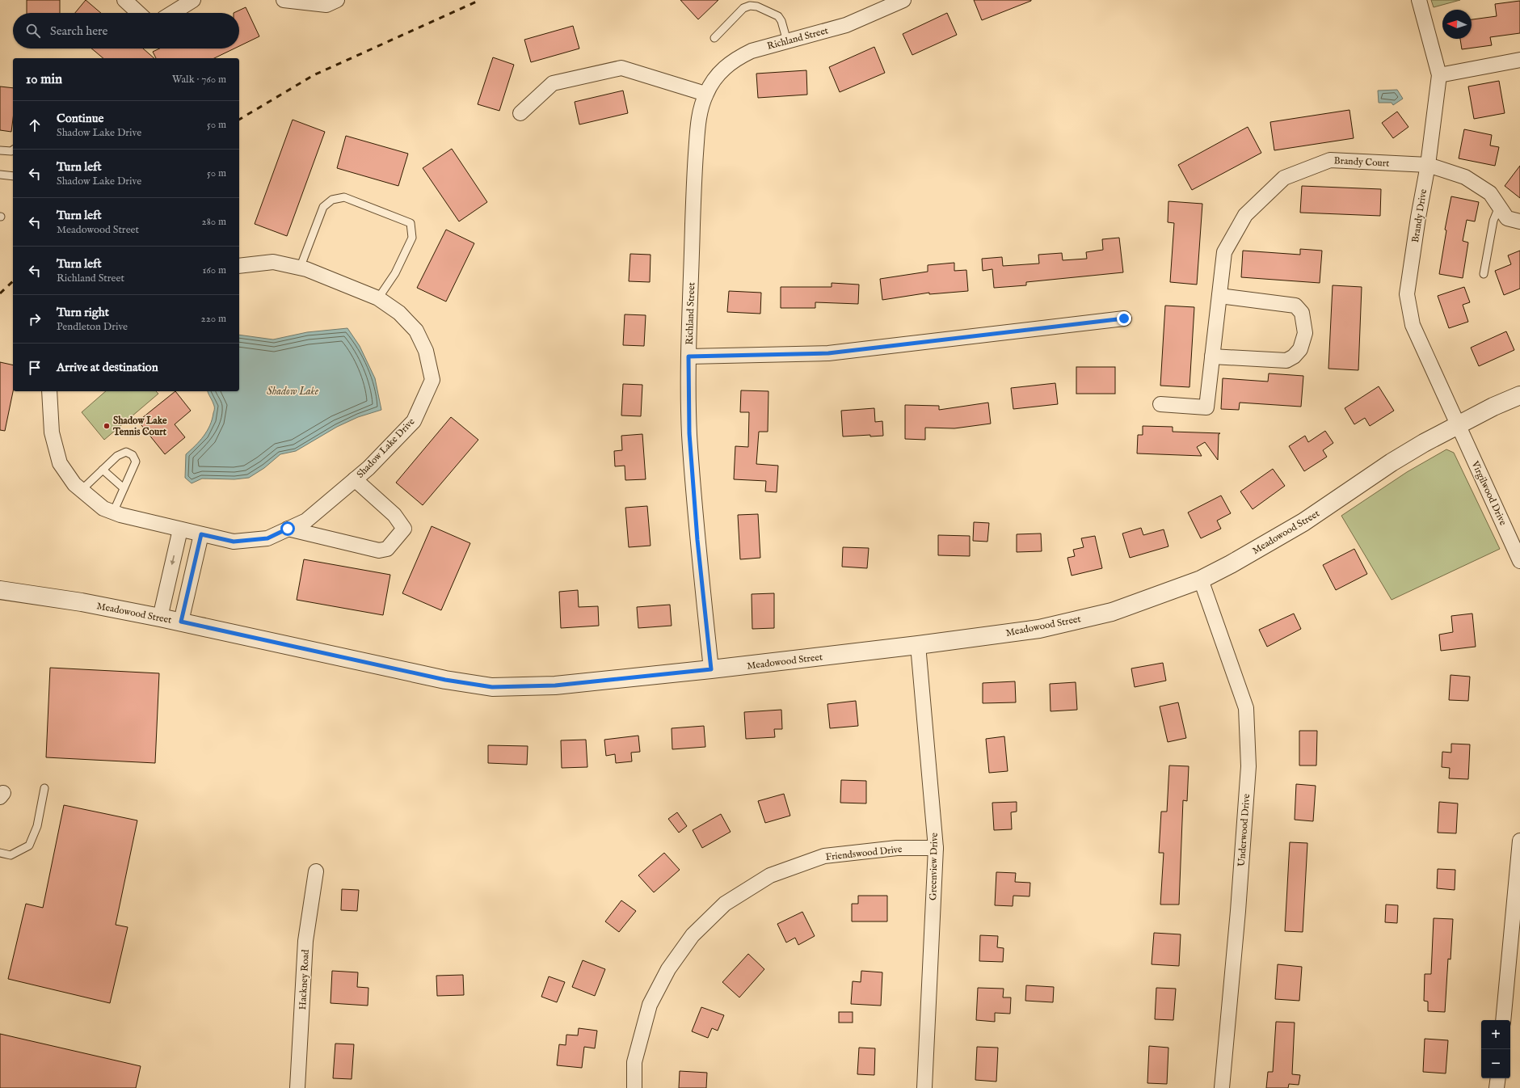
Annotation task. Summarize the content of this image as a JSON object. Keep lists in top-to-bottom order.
{
  "streets": {
    "street": [
      "Richland Street",
      "Brandy Court",
      "Brandy Drive",
      "Shadow Lake Drive",
      "Virgilwood Drive",
      "Meadowood Street",
      "Underwood Drive",
      "Friendswood Drive",
      "Greenview Drive",
      "Hackney Road"
    ]
  },
  "crossings": [
    ["Richland Street", "Meadowood Street"],
    ["Brandy Court", "Brandy Drive"],
    ["Brandy Drive", "Virgilwood Drive"],
    ["Brandy Drive", "Meadowood Street"],
    ["Virgilwood Drive", "Meadowood Street"],
    ["Meadowood Street", "Underwood Drive"],
    ["Meadowood Street", "Greenview Drive"],
    ["Friendswood Drive", "Greenview Drive"]
  ],
  "water": ["Shadow Lake"],
  "places": ["Shadow Lake Tennis Court"],
  "north": "left",
  "page": {
    "search": "Search here",
    "heading": ["10 min", "Walk · 760 m"],
    "list": [
      ["Continue", "Shadow Lake Drive", "50 m"],
      ["Turn left", "Shadow Lake Drive", "50 m"],
      ["Turn left", "Meadowood Street", "280 m"],
      ["Turn left", "Richland Street", "160 m"],
      ["Turn right", "Pendleton Drive", "220 m"],
      "Arrive at destination"
    ],
    "map_buttons": ["+", "−"]
  }
}
